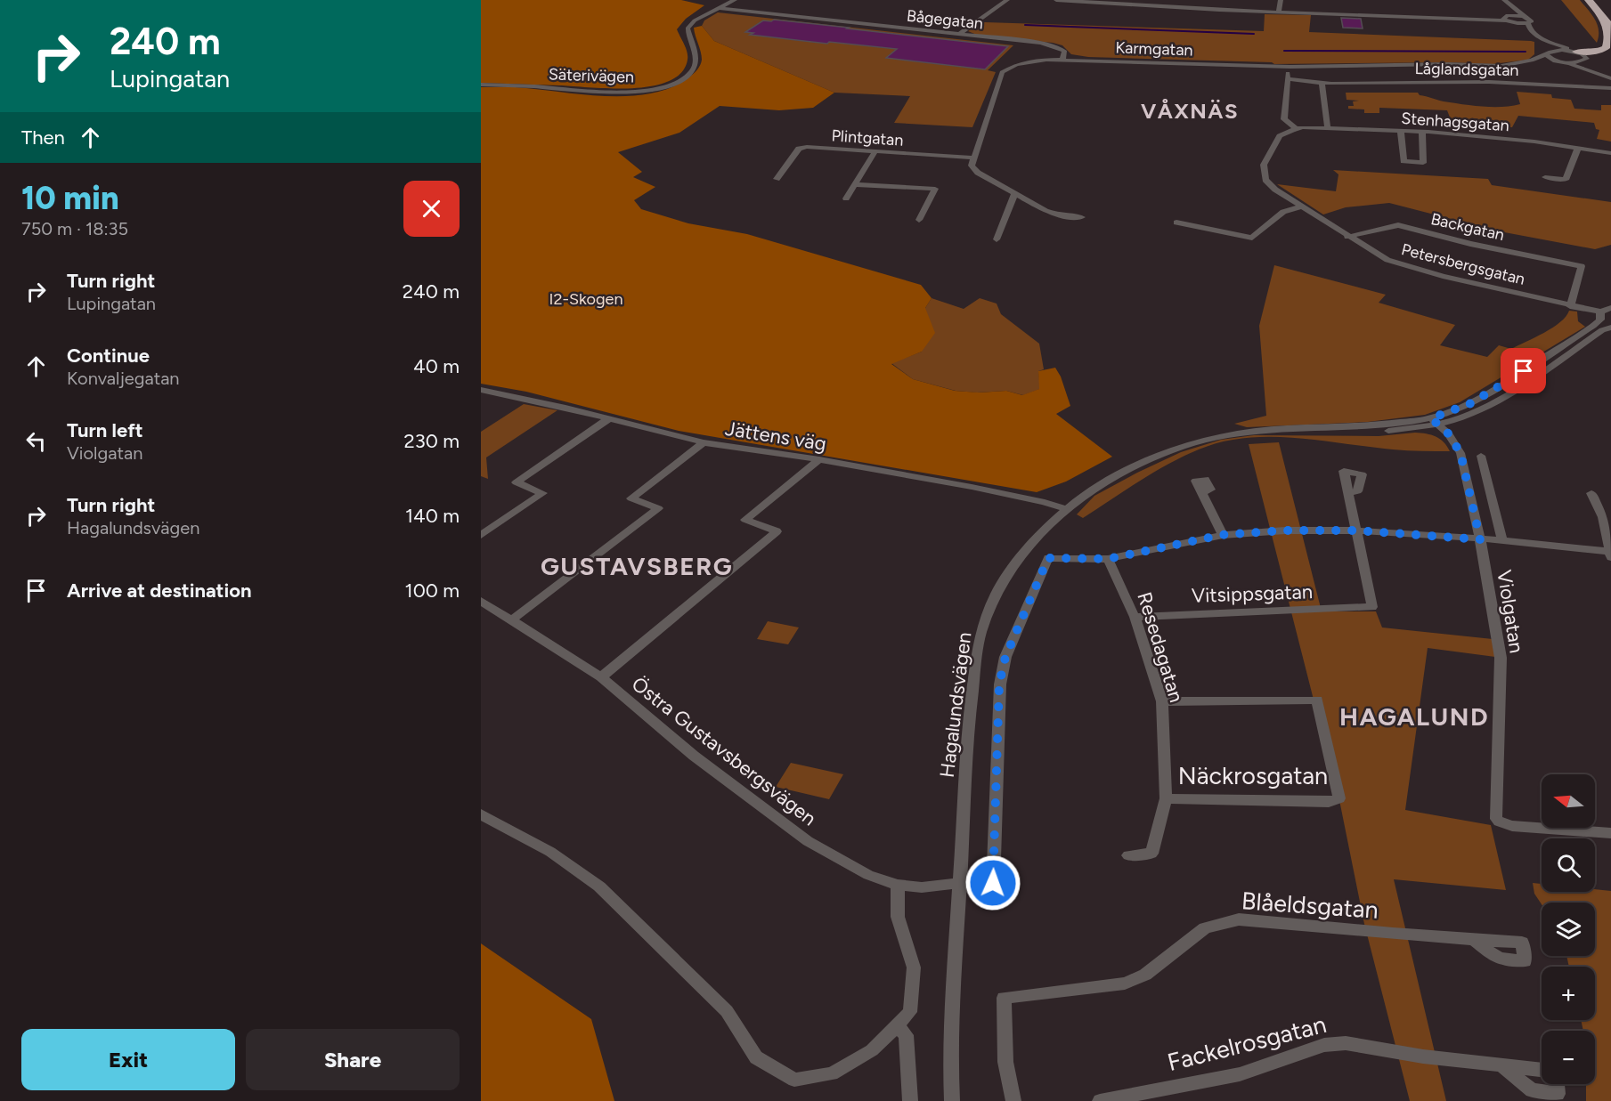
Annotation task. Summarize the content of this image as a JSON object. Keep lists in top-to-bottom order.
{
  "streets": {
    "street": [
      "Bågegatan",
      "Karmgatan",
      "Låglandsgatan",
      "Säterivägen",
      "Stenhagsgatan",
      "Plintgatan",
      "Backgatan",
      "Petersbergsgatan",
      "Jättens väg",
      "Vitsippsgatan",
      "Violgatan",
      "Resedagatan",
      "Hagalundsvägen",
      "Östra Gustavsbergsvägen",
      "Näckrosgatan",
      "Blåeldsgatan",
      "Fackelrosgatan"
    ]
  },
  "crossings": [
    ["Bågegatan", "Karmgatan"],
    ["Bågegatan", "Säterivägen"],
    ["Karmgatan", "Plintgatan"],
    ["Stenhagsgatan", "Petersbergsgatan"],
    ["Backgatan", "Petersbergsgatan"],
    ["Petersbergsgatan", "Hagalundsvägen"],
    ["Jättens väg", "Hagalundsvägen"],
    ["Vitsippsgatan", "Resedagatan"],
    ["Violgatan", "Hagalundsvägen"],
    ["Resedagatan", "Näckrosgatan"],
    ["Hagalundsvägen", "Östra Gustavsbergsvägen"]
  ],
  "districts": ["VÅXNÄS", "GUSTAVSBERG", "HAGALUND"],
  "parks": ["I2-Skogen"],
  "north": "left",
  "page": {
    "turn": ["240 m", "Lupingatan"],
    "then": "Then",
    "heading": ["10 min", "750 m · 18:35"],
    "list": [
      {
        "name": "Turn right",
        "note": "Lupingatan",
        "value": "240 m"
      },
      {
        "name": "Continue",
        "note": "Konvaljegatan",
        "value": "40 m"
      },
      {
        "name": "Turn left",
        "note": "Violgatan",
        "value": "230 m"
      },
      {
        "name": "Turn right",
        "note": "Hagalundsvägen",
        "value": "140 m"
      },
      {
        "name": "Arrive at destination",
        "value": "100 m"
      }
    ],
    "map_buttons": ["+", "−"],
    "buttons": ["Exit", "Share"]
  }
}
